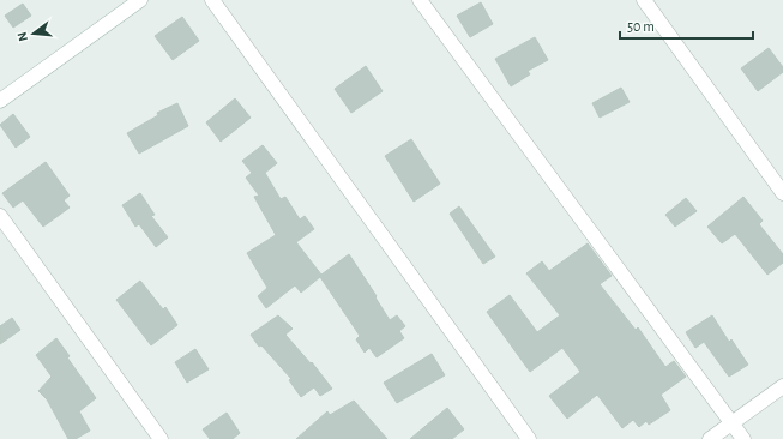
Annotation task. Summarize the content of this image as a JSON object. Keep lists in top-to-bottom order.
{
  "scale_bar": "50 m",
  "north": "left"
}
